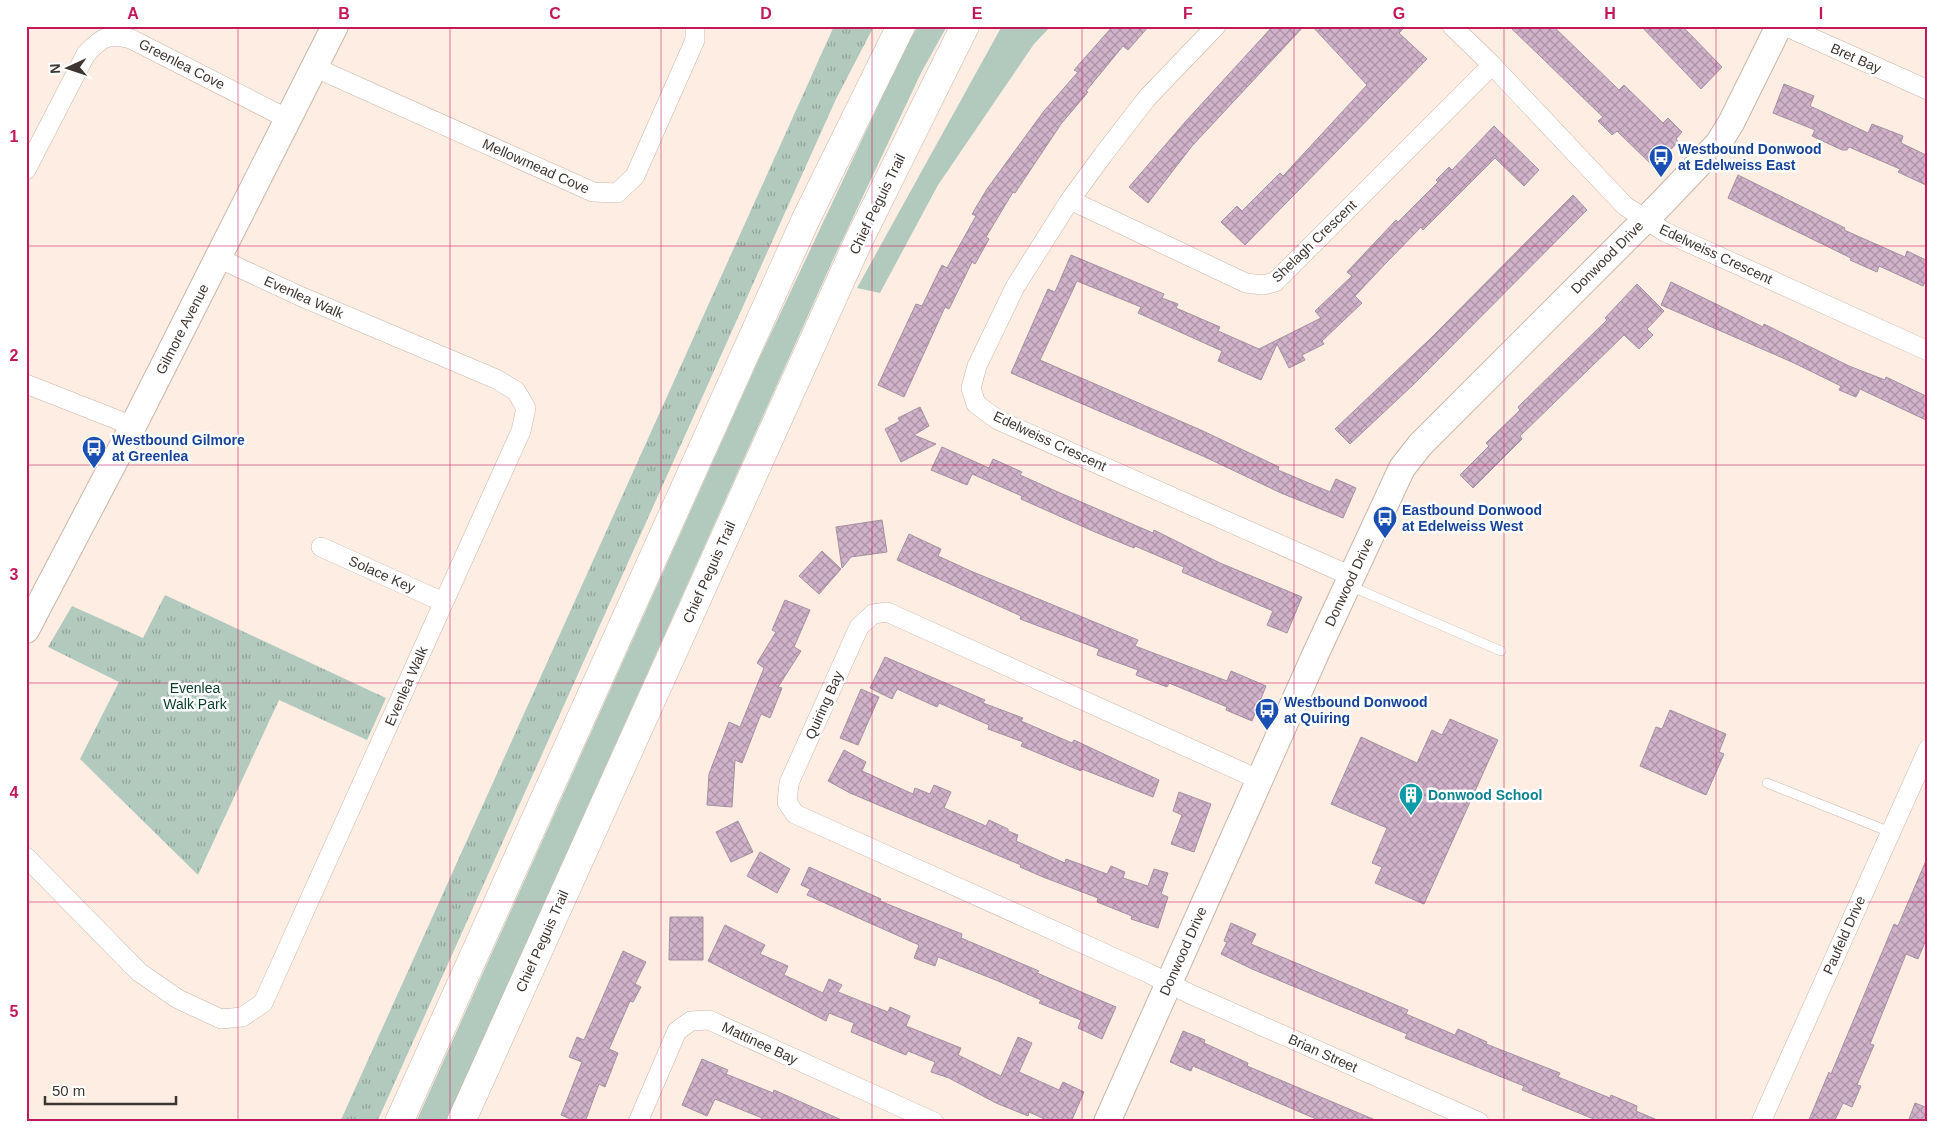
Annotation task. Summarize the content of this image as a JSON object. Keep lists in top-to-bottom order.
{
  "streets": {
    "main road": ["Chief Peguis Trail"],
    "street": [
      "Bret Bay",
      "Greenlea Cove",
      "Mellowmead Cove",
      "Shelagh Crescent",
      "Edelweiss Crescent",
      "Donwood Drive",
      "Evenlea Walk",
      "Gilmore Avenue",
      "Solace Key",
      "Quiring Bay",
      "Paufeld Drive",
      "Mattinee Bay",
      "Brian Street"
    ]
  },
  "crossings": [
    ["Greenlea Cove", "Gilmore Avenue"],
    ["Mellowmead Cove", "Gilmore Avenue"],
    ["Shelagh Crescent", "Edelweiss Crescent"],
    ["Edelweiss Crescent", "Donwood Drive"],
    ["Donwood Drive", "Quiring Bay"],
    ["Donwood Drive", "Brian Street"],
    ["Evenlea Walk", "Gilmore Avenue"],
    ["Evenlea Walk", "Solace Key"],
    ["Quiring Bay", "Brian Street"]
  ],
  "parks": ["Evenlea Walk Park"],
  "places": {
    "bus stop": [
      "Westbound Donwood at Edelweiss East",
      "Westbound Gilmore at Greenlea",
      "Eastbound Donwood at Edelweiss West",
      "Westbound Donwood at Quiring"
    ],
    "building": ["Donwood School"]
  },
  "scale_bar": "50 m",
  "north": "left",
  "grid": {
    "columns": [
      "A",
      "B",
      "C",
      "D",
      "E",
      "F",
      "G",
      "H",
      "I"
    ],
    "rows": [
      "1",
      "2",
      "3",
      "4",
      "5"
    ]
  }
}
